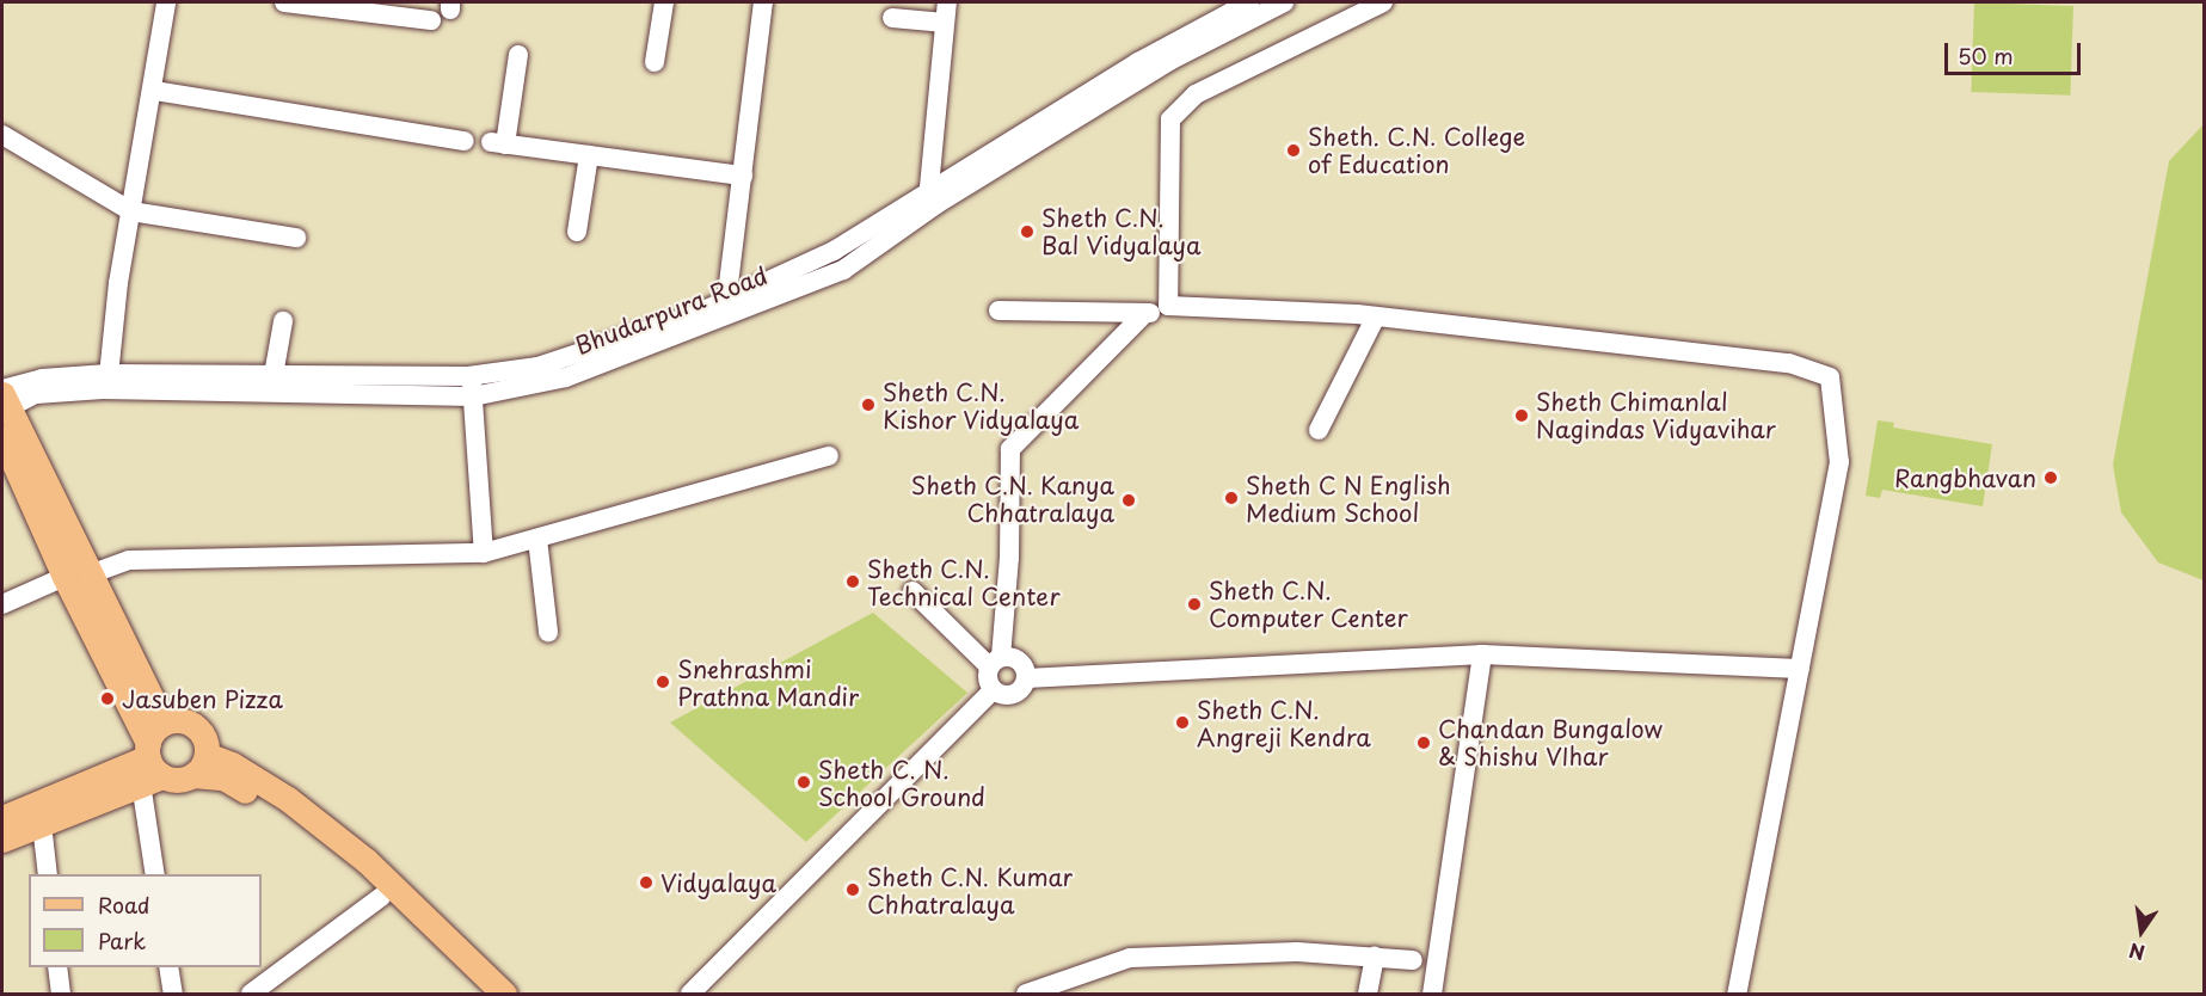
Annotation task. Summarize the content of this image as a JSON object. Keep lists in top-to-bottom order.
{
  "streets": {
    "street": ["Bhudarpura Road"]
  },
  "places": [
    "Sheth. C.N. College of Education",
    "Sheth C.N. Bal Vidyalaya",
    "Sheth C.N. Kishor Vidyalaya",
    "Sheth Chimanlal Nagindas Vidyavihar",
    "Rangbhavan",
    "Sheth C N English Medium School",
    "Sheth C.N. Kanya Chhatralaya",
    "Sheth C.N. Technical Center",
    "Sheth C.N. Computer Center",
    "Snehrashmi Prathna Mandir",
    "Jasuben Pizza",
    "Sheth C.N. Angreji Kendra",
    "Chandan Bungalow & Shishu VIhar",
    "Sheth C. N. School Ground",
    "Vidyalaya",
    "Sheth C.N. Kumar Chhatralaya"
  ],
  "legend": ["Road", "Park"],
  "scale_bar": "50 m",
  "north": "bottom"
}
